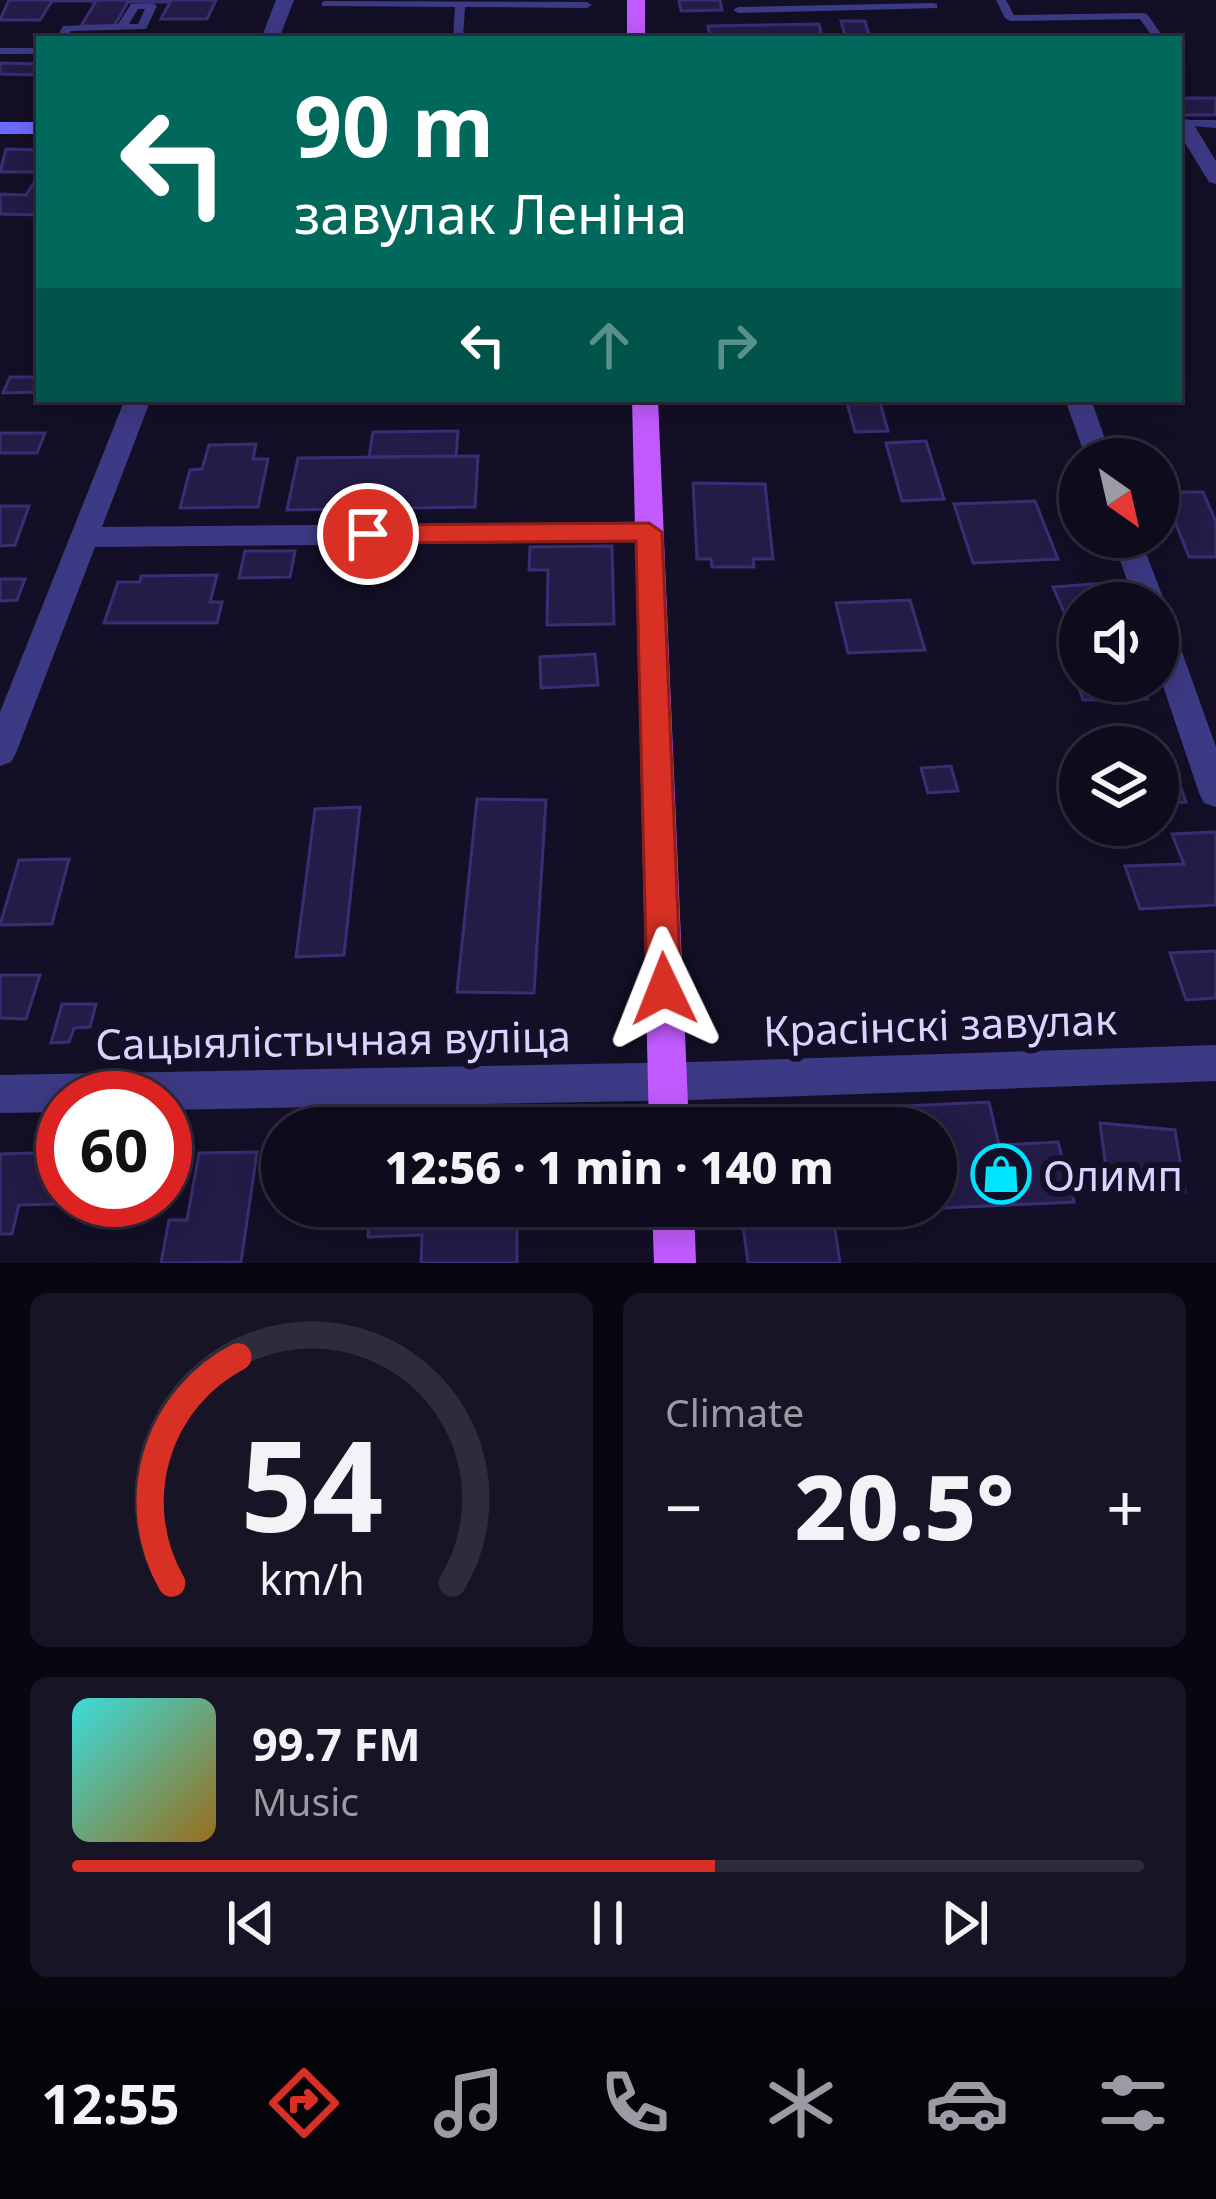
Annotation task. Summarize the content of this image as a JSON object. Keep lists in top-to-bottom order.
{
  "streets": {
    "street": ["Красінскі завулак", "Сацыялістычная вуліца"]
  },
  "crossings": [
    ["Красінскі завулак", "Сацыялістычная вуліца"]
  ],
  "places": {
    "shop": ["Олимп"]
  },
  "north": "bottom right",
  "page": {
    "turn": ["90 m", "завулак Леніна"],
    "limit": "60",
    "trip": "12:56 · 1 min · 140 m",
    "tile": "Climate",
    "heat": ["−", "20.5°", "+"],
    "song": ["99.7 FM", "Music"],
    "tabs": "12:55",
    "gauge": ["54", "km/h"]
  }
}
